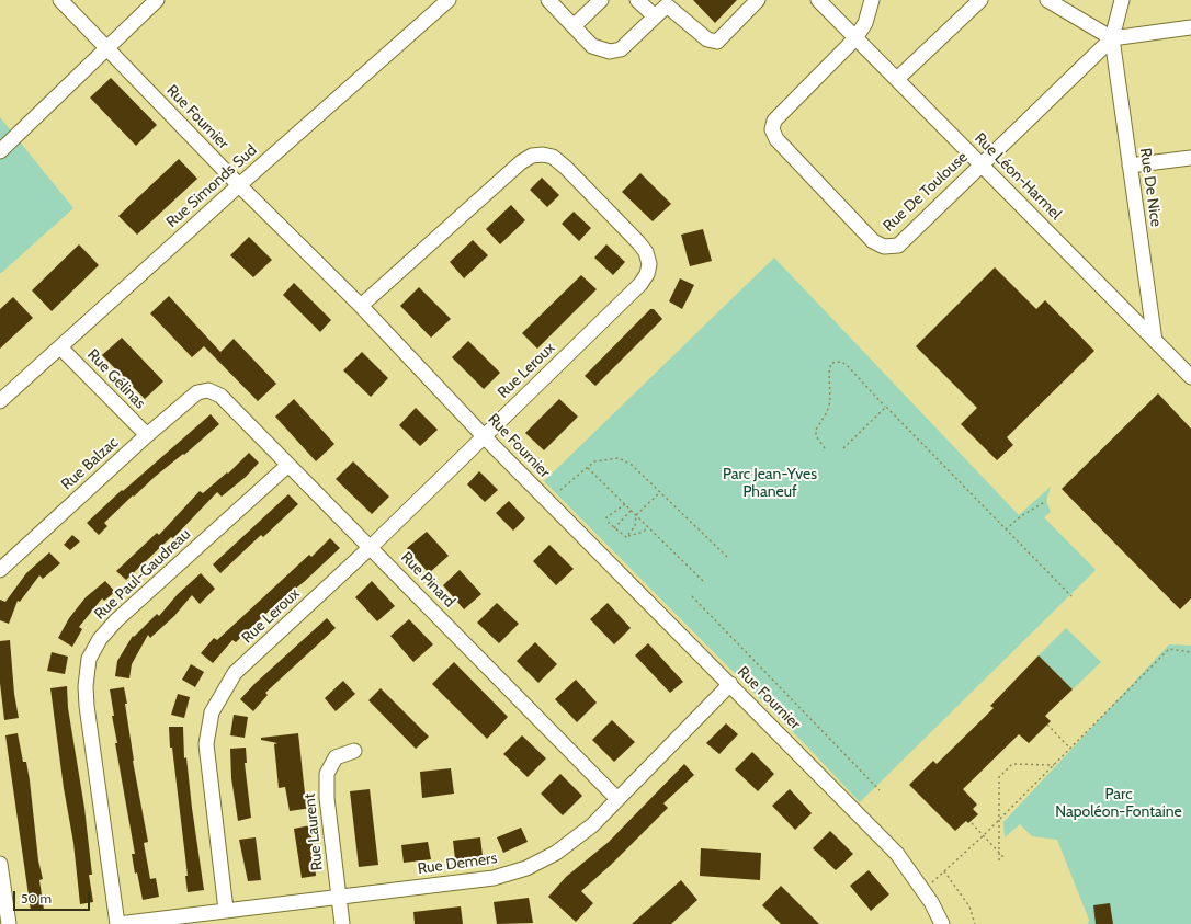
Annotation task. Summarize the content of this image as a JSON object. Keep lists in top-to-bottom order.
{
  "streets": {
    "street": [
      "Rue Fournier",
      "Rue Léon-Harmel",
      "Rue Simonds Sud",
      "Rue De Nice",
      "Rue De Toulouse",
      "Rue Leroux",
      "Rue Gélinas",
      "Rue Balzac",
      "Rue Paul-Gaudreau",
      "Rue Pinard",
      "Rue Laurent",
      "Rue Demers"
    ]
  },
  "crossings": [
    ["Rue Fournier", "Rue Simonds Sud"],
    ["Rue Fournier", "Rue Leroux"],
    ["Rue Fournier", "Rue Demers"],
    ["Rue Léon-Harmel", "Rue De Nice"],
    ["Rue Léon-Harmel", "Rue De Toulouse"],
    ["Rue Simonds Sud", "Rue Gélinas"],
    ["Rue De Nice", "Rue De Toulouse"],
    ["Rue Leroux", "Rue Pinard"],
    ["Rue Leroux", "Rue Demers"],
    ["Rue Gélinas", "Rue Balzac"],
    ["Rue Balzac", "Rue Pinard"],
    ["Rue Paul-Gaudreau", "Rue Pinard"],
    ["Rue Paul-Gaudreau", "Rue Demers"],
    ["Rue Pinard", "Rue Demers"],
    ["Rue Laurent", "Rue Demers"]
  ],
  "parks": ["Parc Jean-Yves Phaneuf", "Parc Napoléon-Fontaine"],
  "scale_bar": "50 m"
}
